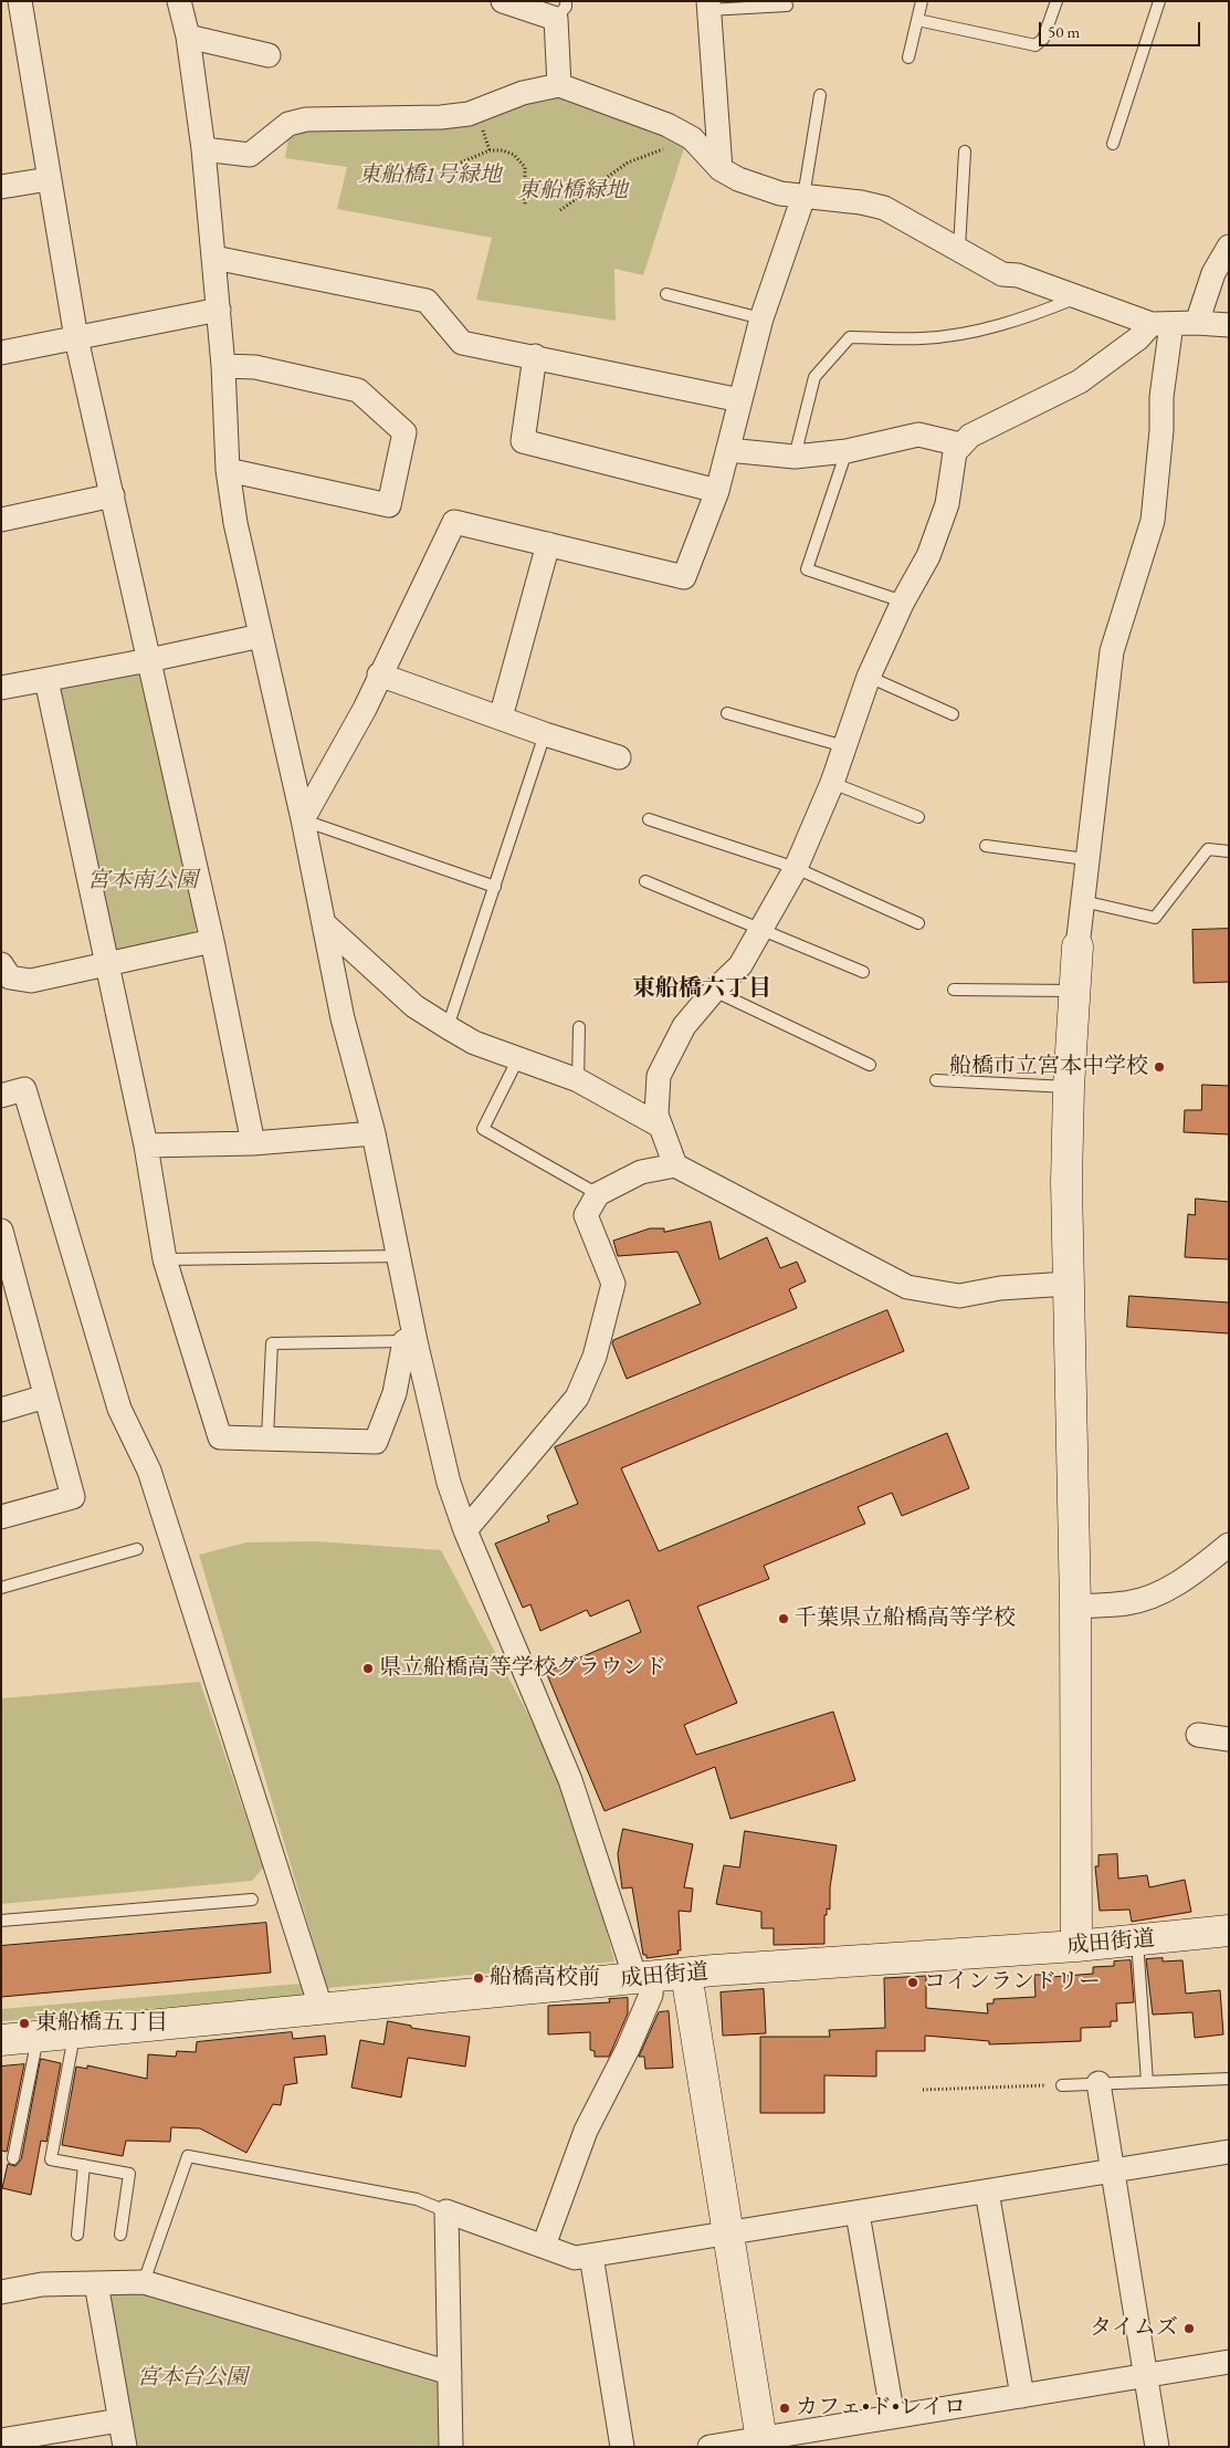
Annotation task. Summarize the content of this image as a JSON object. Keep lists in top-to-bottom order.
{
  "streets": {
    "street": ["成田街道"]
  },
  "districts": ["東船橋六丁目"],
  "parks": [
    "東船橋1号緑地",
    "東船橋緑地",
    "宮本南公園",
    "宮本台公園"
  ],
  "places": [
    "船橋市立宮本中学校",
    "千葉県立船橋高等学校",
    "県立船橋高等学校グラウンド",
    "船橋高校前",
    "コインランドリー",
    "東船橋五丁目",
    "タイムズ",
    "カフェ•ド•レイロ"
  ],
  "scale_bar": "50 m"
}
